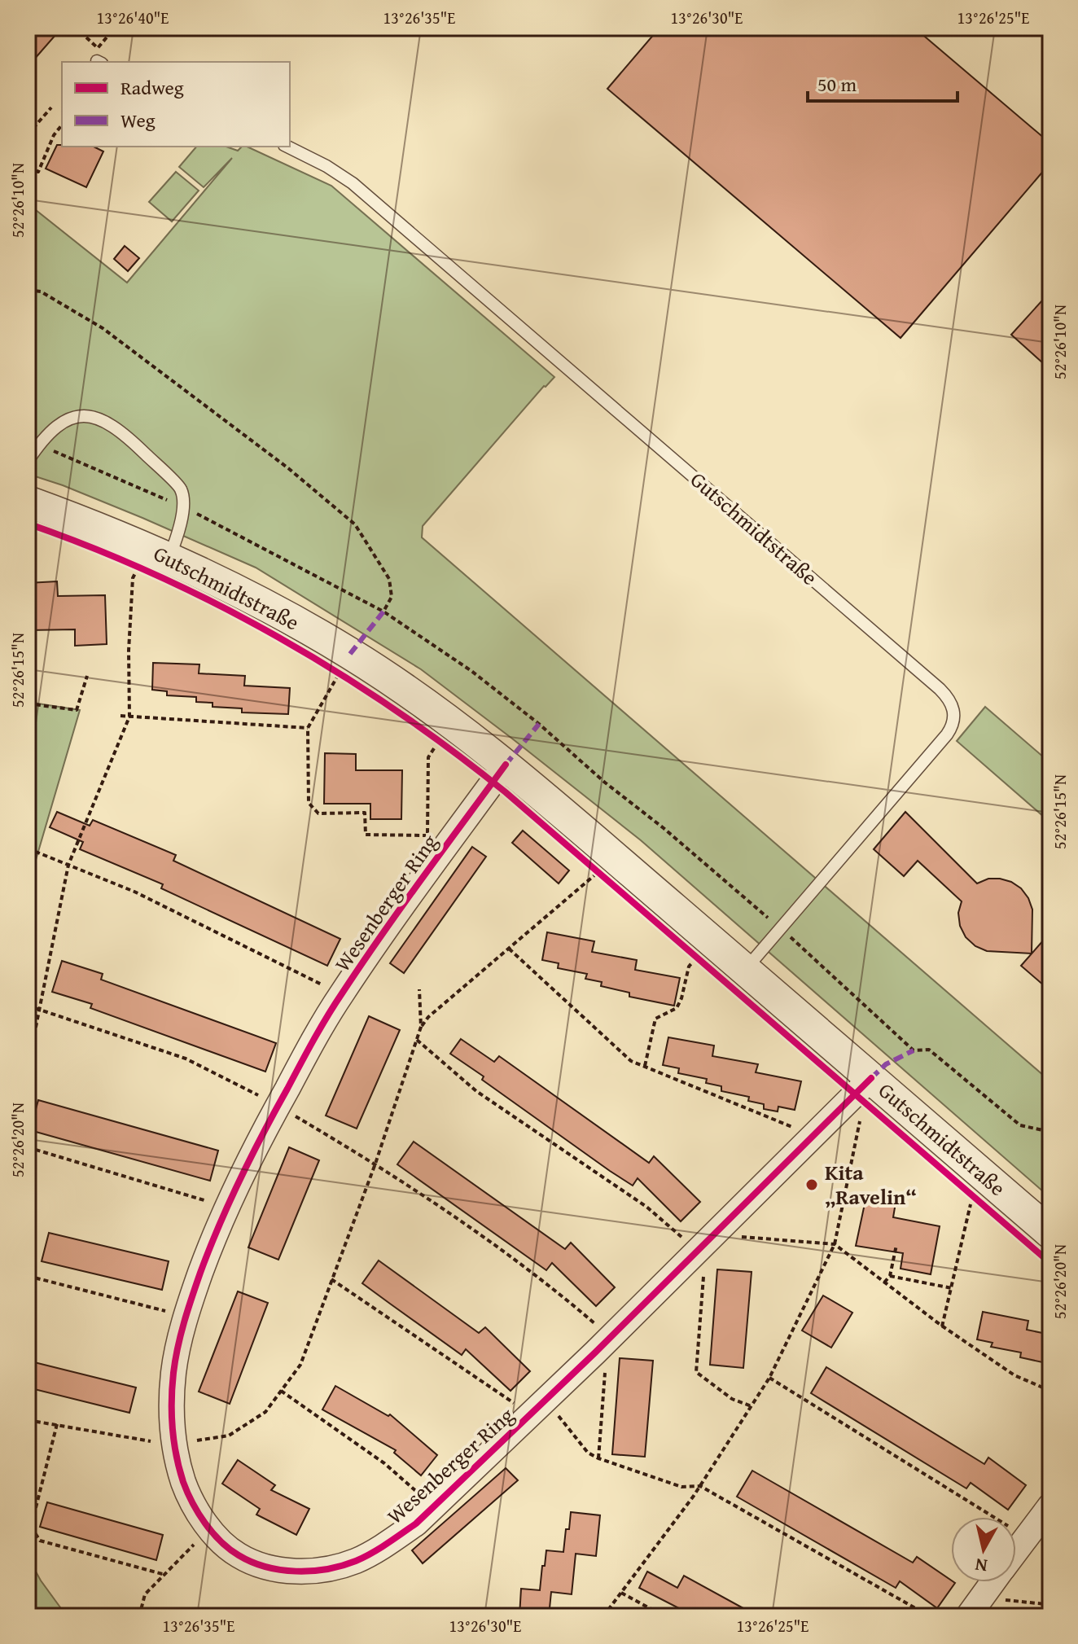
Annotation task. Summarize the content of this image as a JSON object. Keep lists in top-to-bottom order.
{
  "streets": {
    "street": ["Gutschmidtstraße", "Wesenberger Ring"]
  },
  "crossings": [
    ["Gutschmidtstraße", "Wesenberger Ring"]
  ],
  "places": ["Kita „Ravelin“"],
  "legend": ["Radweg", "Weg"],
  "scale_bar": "50 m",
  "north": "bottom",
  "coordinates": [
    "13°26'40\"E",
    "13°26'35\"E",
    "13°26'30\"E",
    "13°26'25\"E",
    "52°26'10\"N",
    "52°26'15\"N",
    "52°26'20\"N"
  ]
}
